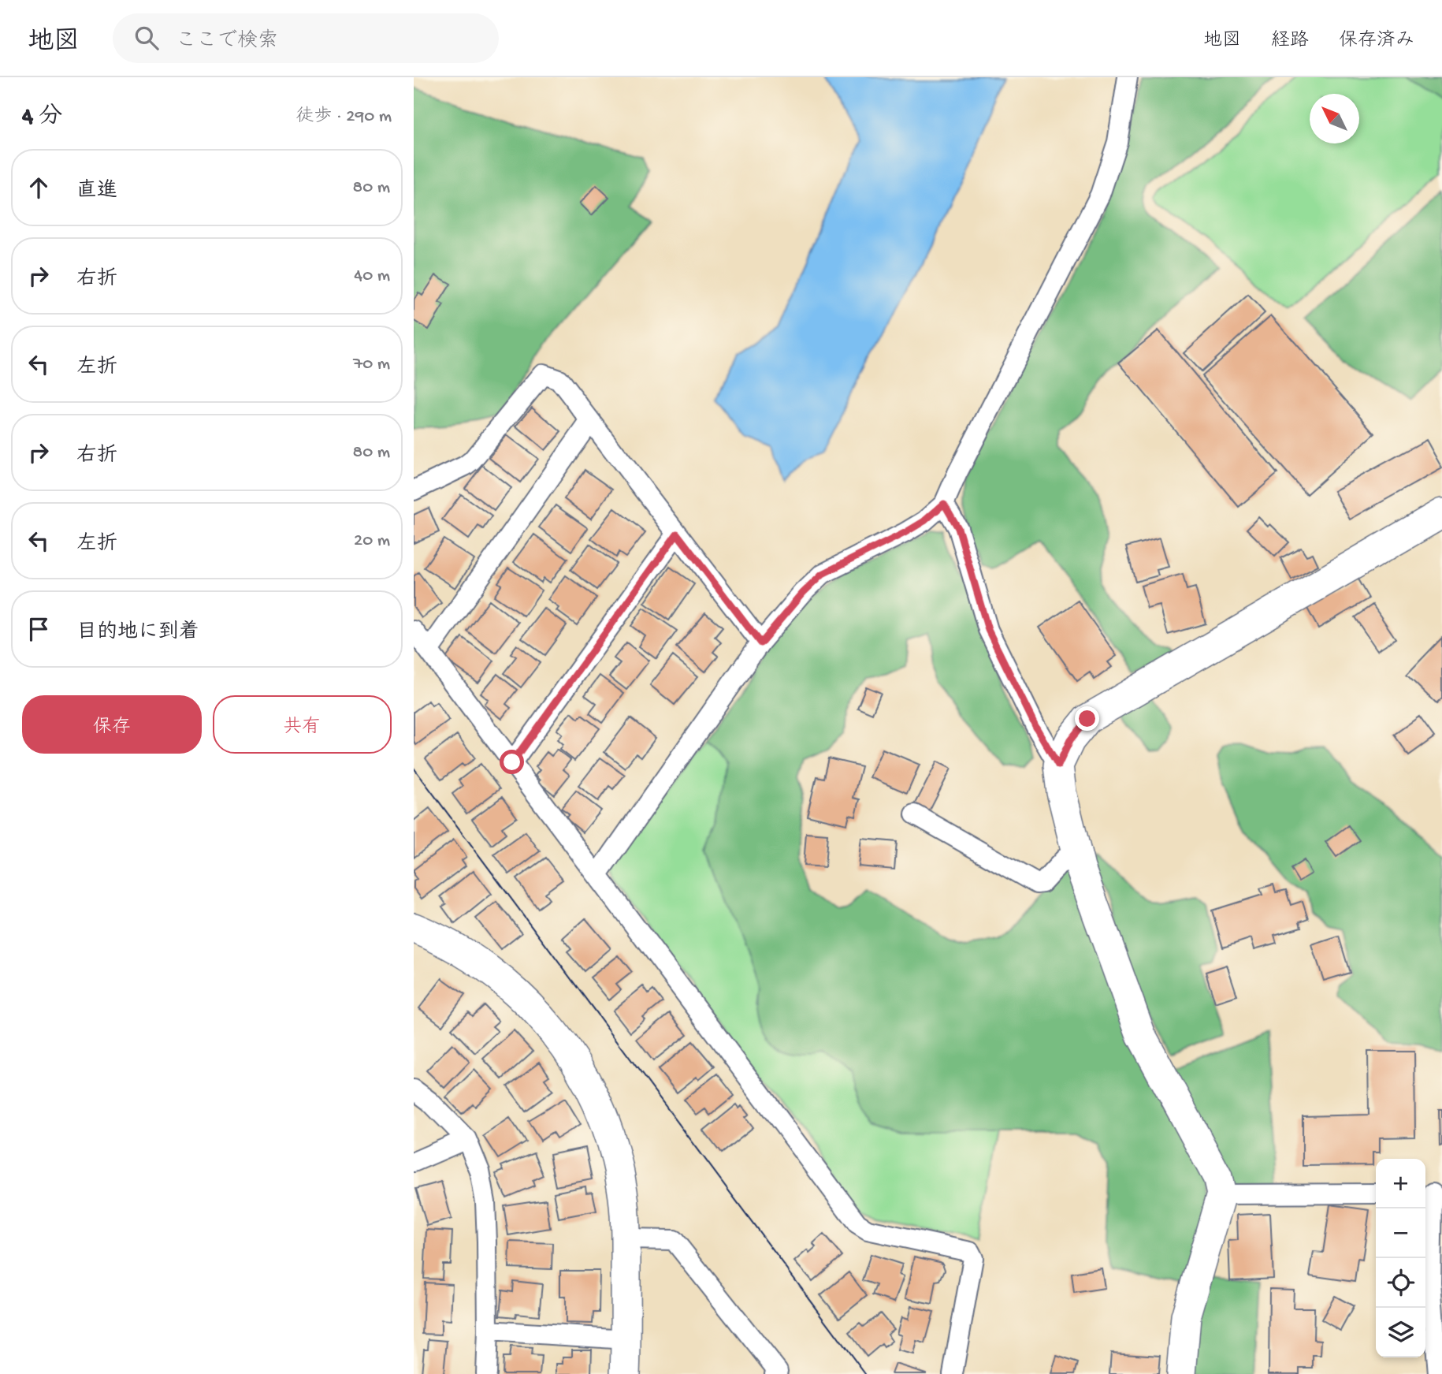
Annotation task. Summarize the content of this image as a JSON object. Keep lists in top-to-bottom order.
{
  "north": "top left",
  "page": {
    "header": "地図",
    "search": "ここで検索",
    "nav": ["地図", "経路", "保存済み"],
    "heading": ["4 分", "徒歩 · 290 m"],
    "list": [
      ["直進", "80 m"],
      ["右折", "40 m"],
      ["左折", "70 m"],
      ["右折", "80 m"],
      ["左折", "20 m"],
      "目的地に到着"
    ],
    "buttons": ["保存", "共有"],
    "map_buttons": ["+", "−"]
  }
}
